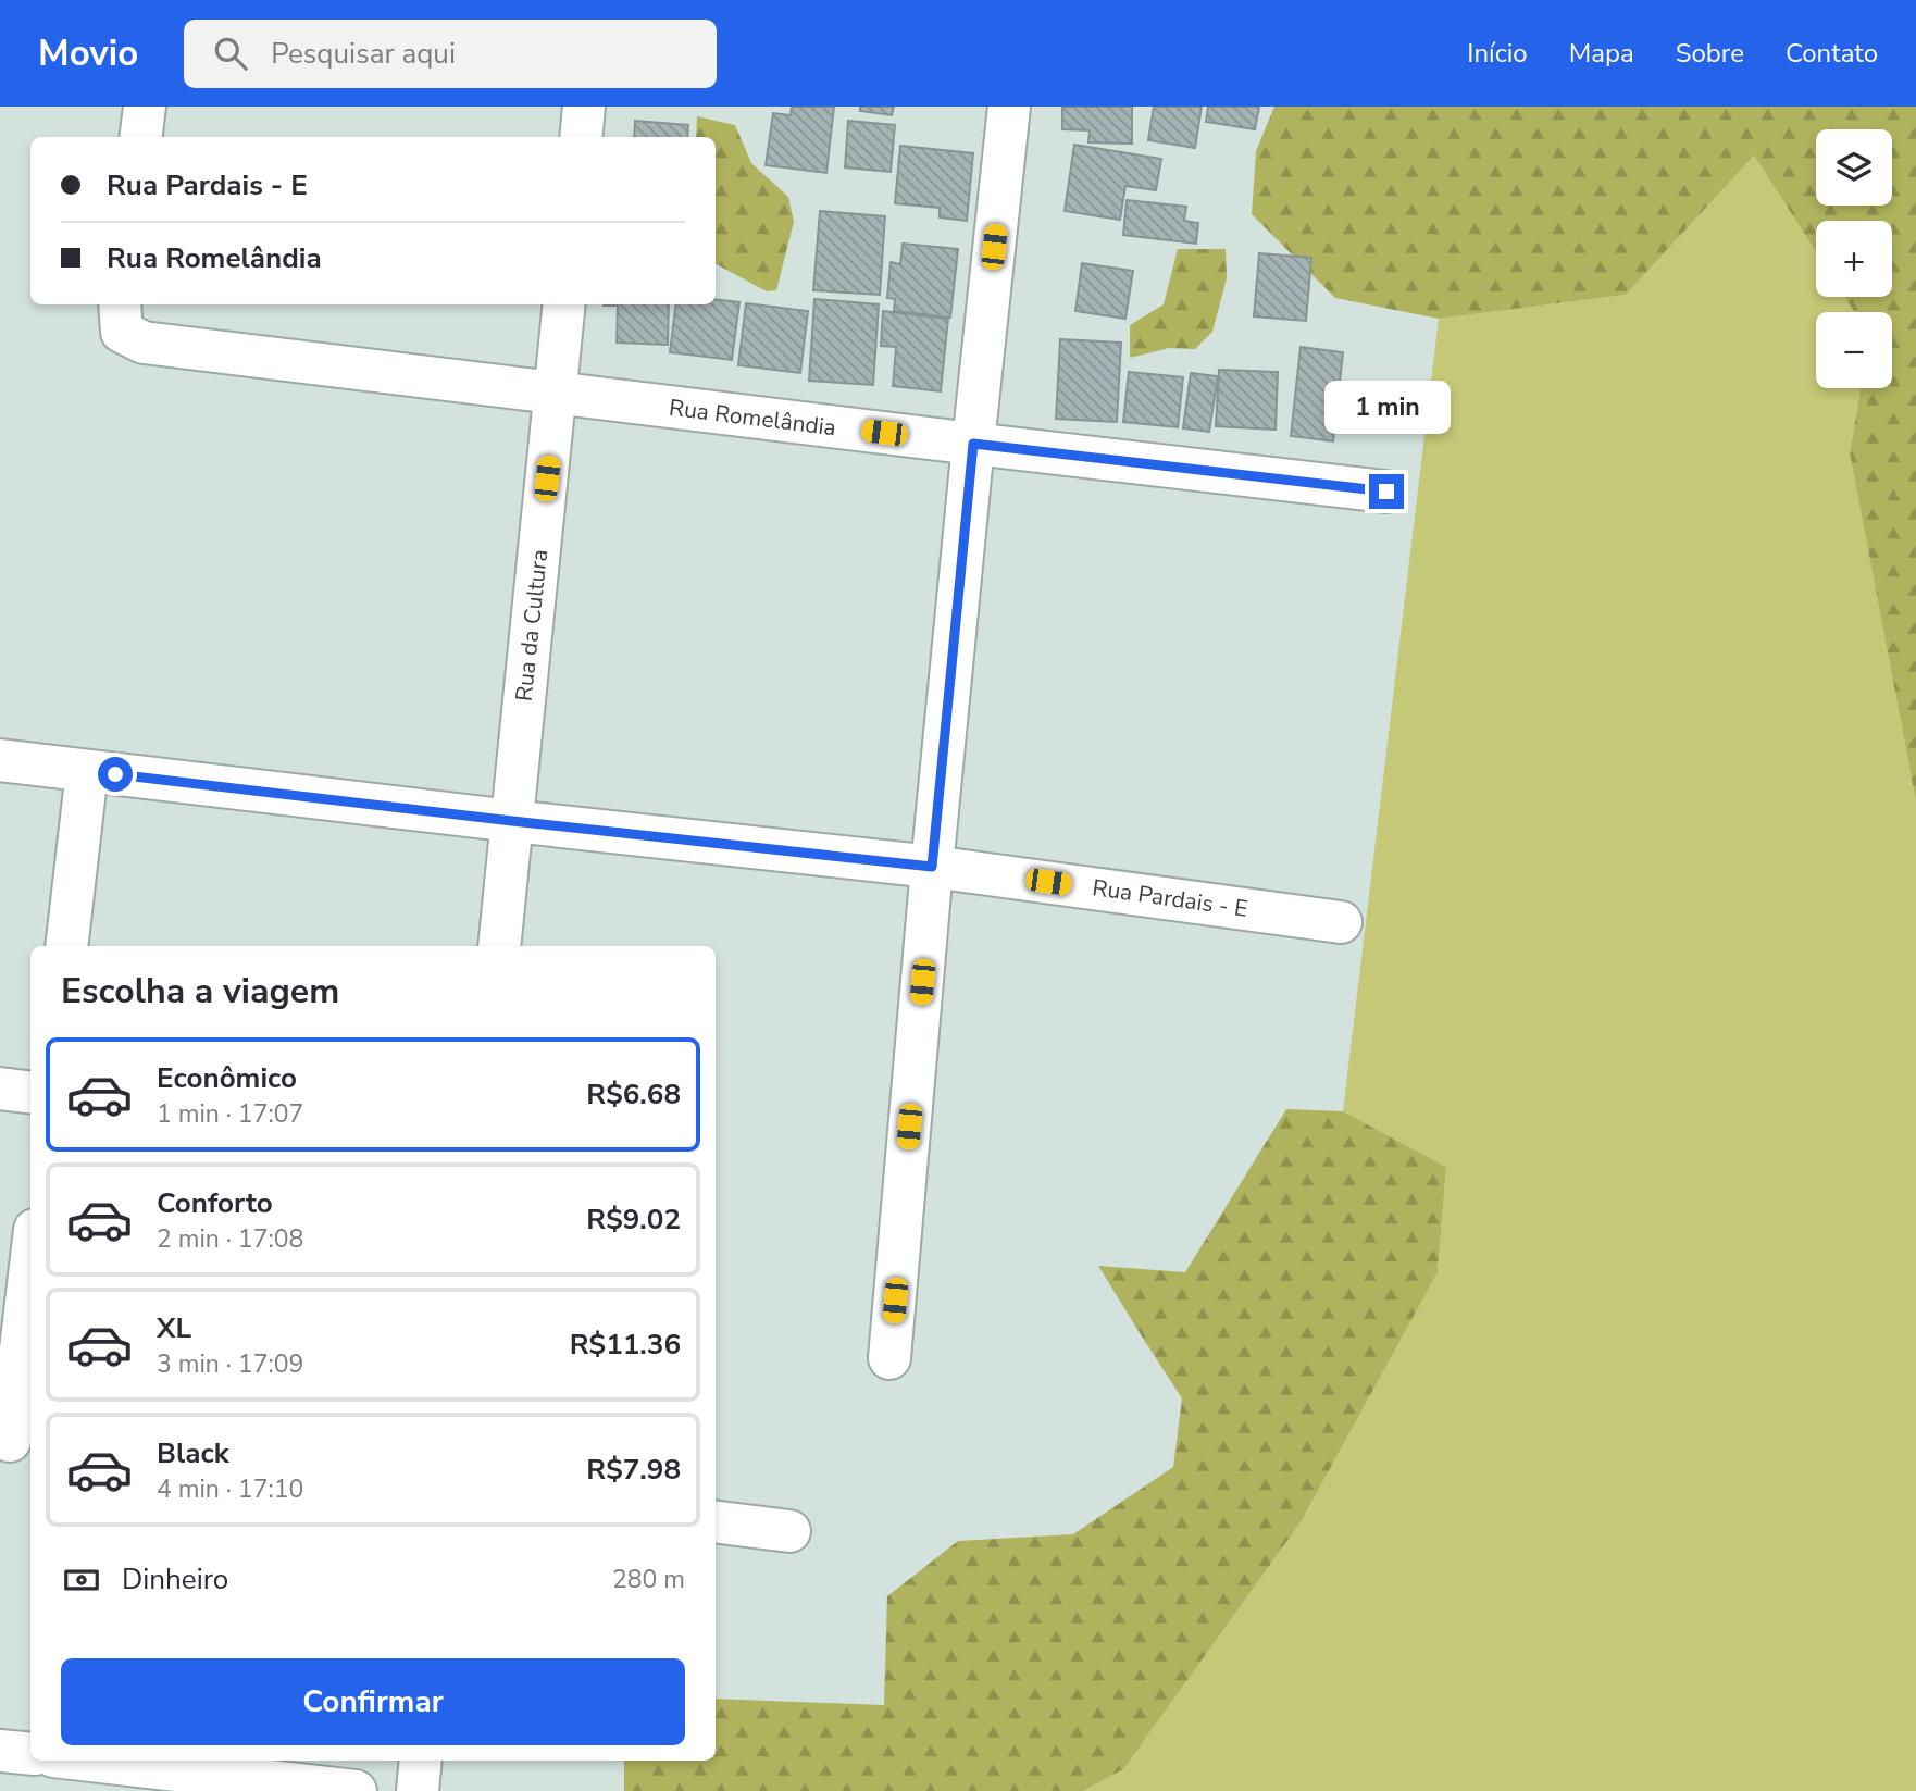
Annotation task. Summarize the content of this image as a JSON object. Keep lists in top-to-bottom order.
{
  "streets": {
    "street": ["Rua Romelândia", "Rua da Cultura", "Rua Pardais - E"]
  },
  "crossings": [
    ["Rua Romelândia", "Rua da Cultura"],
    ["Rua da Cultura", "Rua Pardais - E"]
  ],
  "page": {
    "header": "Movio",
    "search": "Pesquisar aqui",
    "nav": [
      "Início",
      "Mapa",
      "Sobre",
      "Contato"
    ],
    "map_buttons": ["+", "−"],
    "banner": ["Rua Pardais - E", "Rua Romelândia"],
    "bubble": "1 min",
    "heading": "Escolha a viagem",
    "list": [
      {
        "name": "Econômico",
        "note": "1 min · 17:07",
        "value": "R$6.68"
      },
      {
        "name": "Conforto",
        "note": "2 min · 17:08",
        "value": "R$9.02"
      },
      {
        "name": "XL",
        "note": "3 min · 17:09",
        "value": "R$11.36"
      },
      {
        "name": "Black",
        "note": "4 min · 17:10",
        "value": "R$7.98"
      }
    ],
    "pay": ["Dinheiro", "280 m"],
    "buttons": "Confirmar"
  }
}
